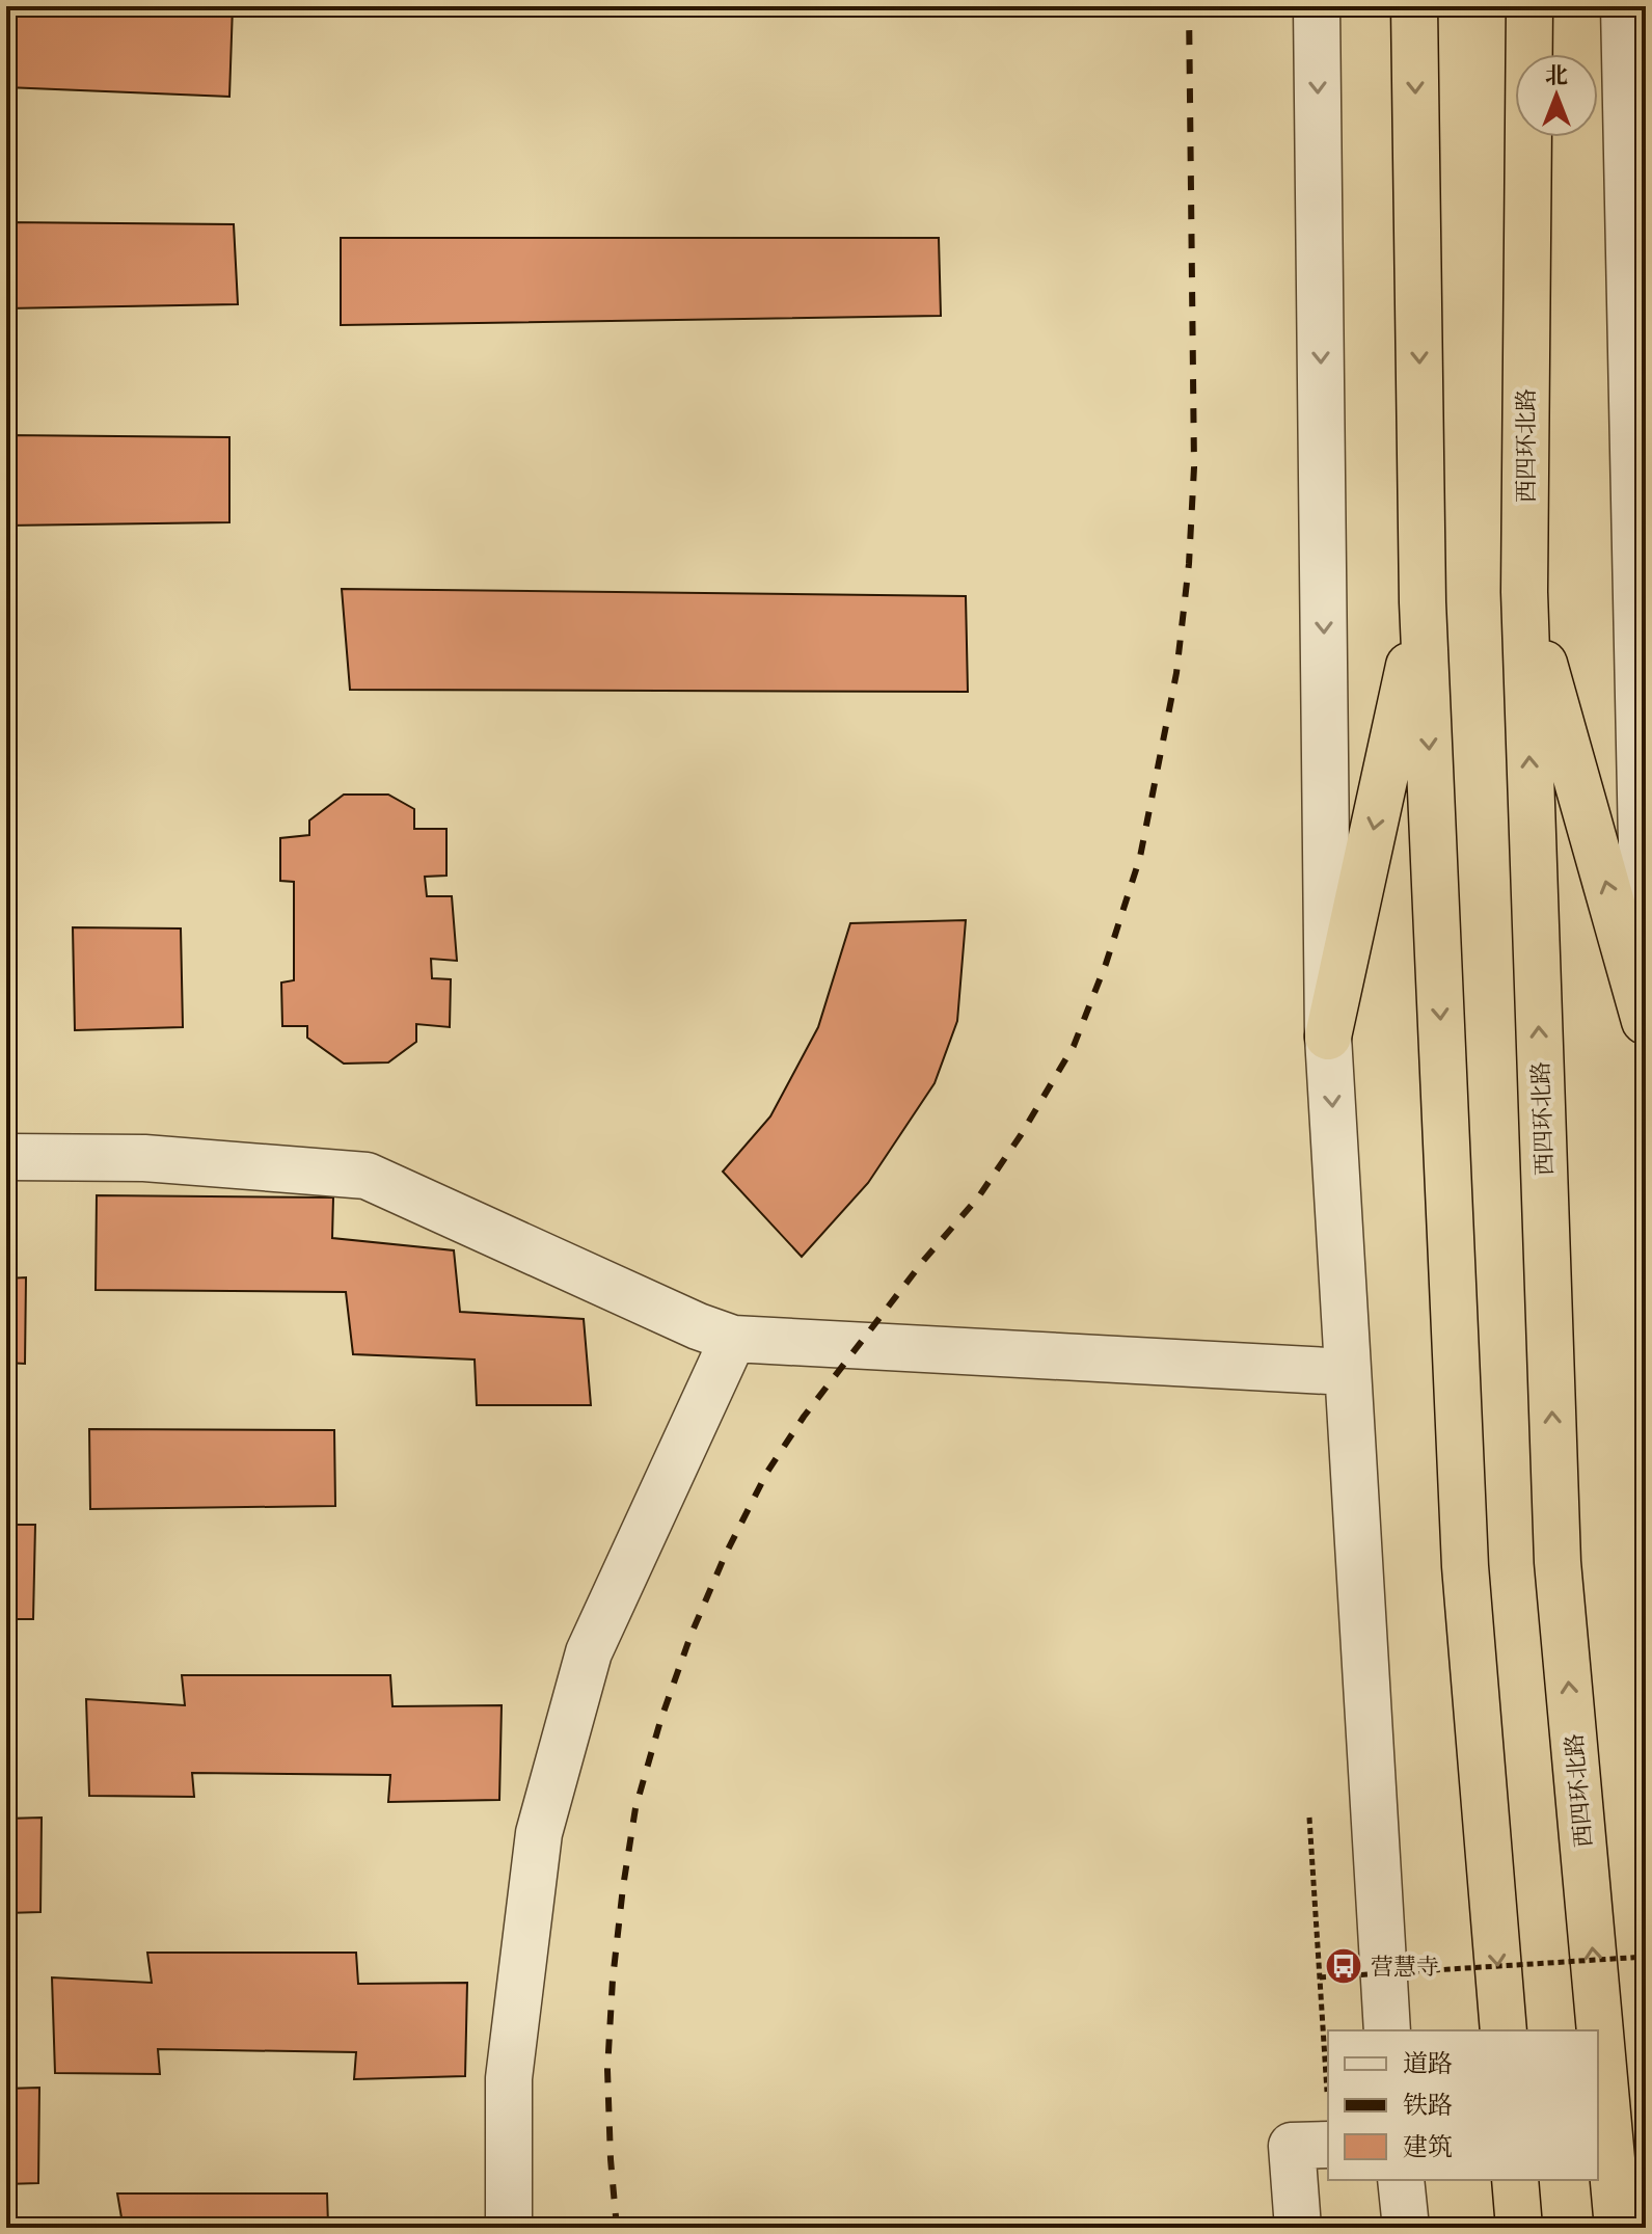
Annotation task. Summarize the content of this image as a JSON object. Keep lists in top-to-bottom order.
{
  "streets": {
    "highway": ["西四环北路"]
  },
  "places": {
    "bus stop": ["营慧寺"]
  },
  "legend": ["道路", "铁路", "建筑"],
  "north": "top"
}
